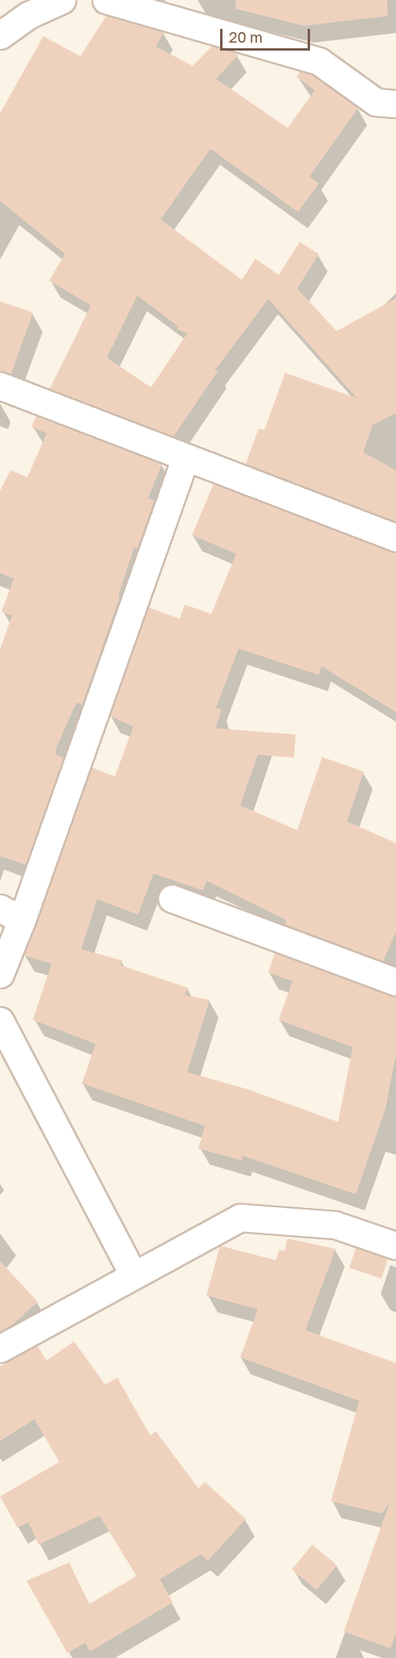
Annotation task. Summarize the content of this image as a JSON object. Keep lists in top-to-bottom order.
{
  "scale_bar": "20 m"
}
